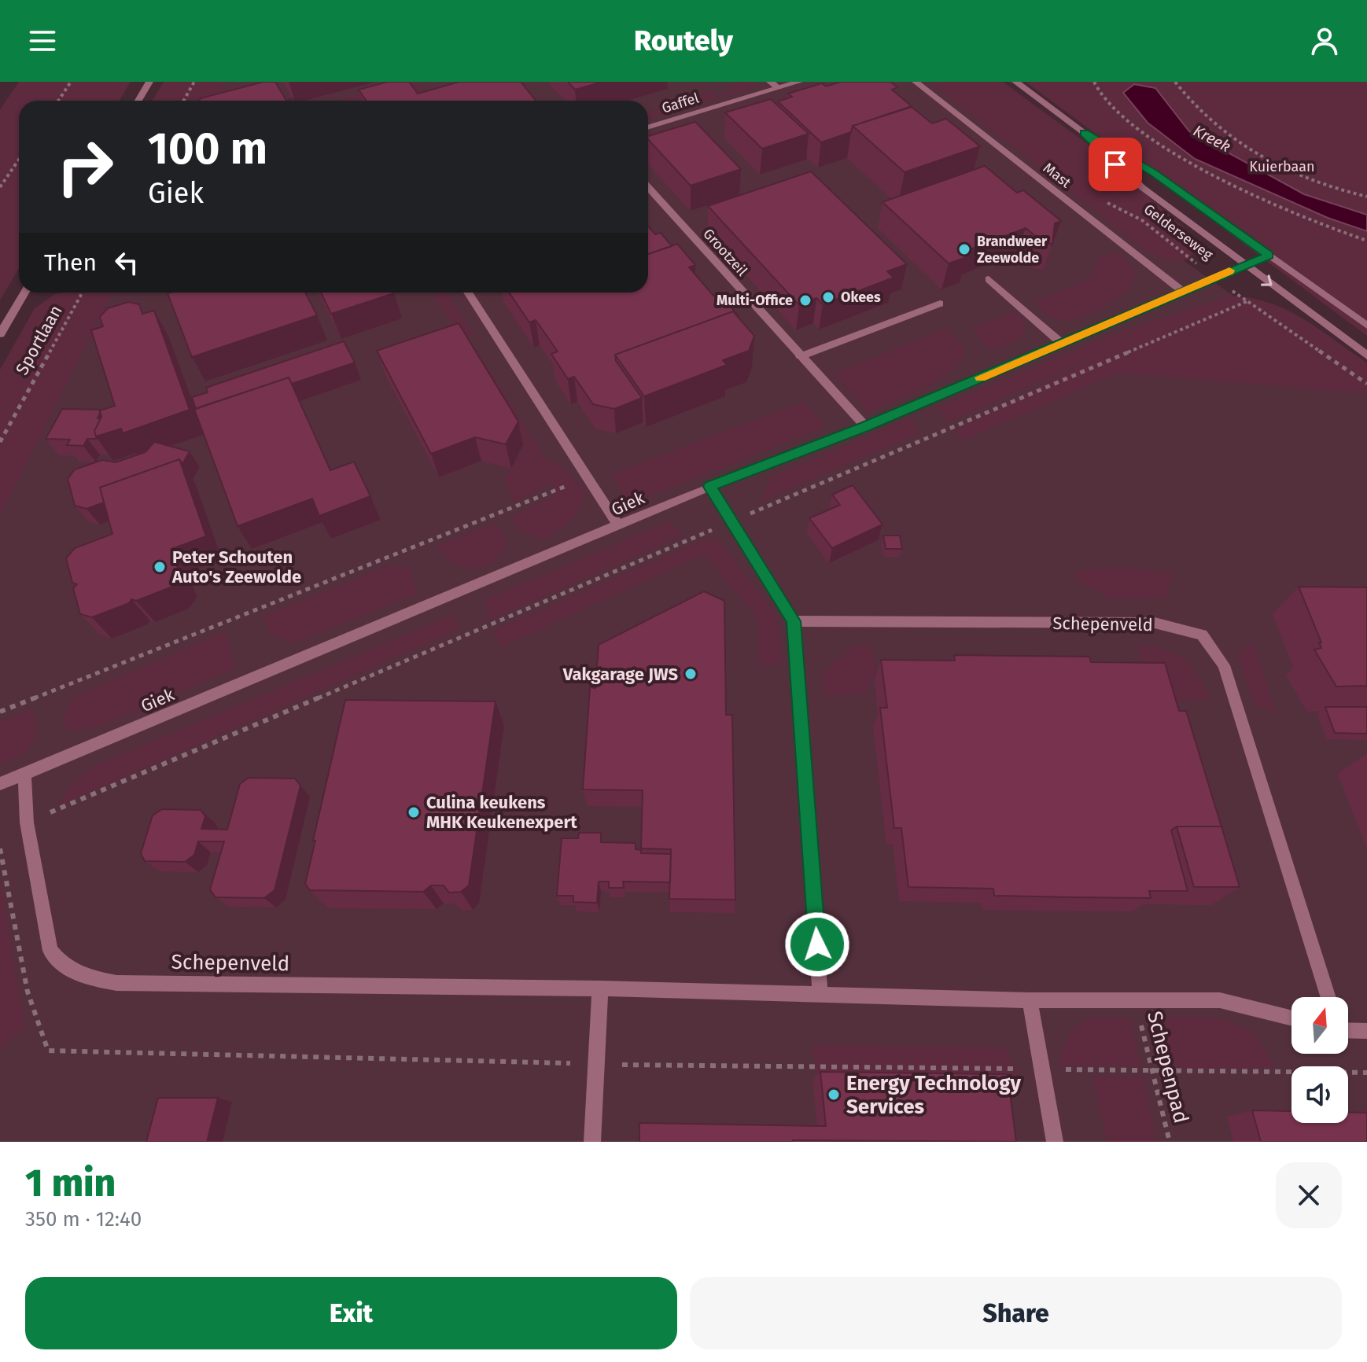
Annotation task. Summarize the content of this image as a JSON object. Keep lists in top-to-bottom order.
{
  "streets": {
    "street": [
      "Gaffel",
      "Mast",
      "Gelderseweg",
      "Grootzeil",
      "Sportlaan",
      "Giek",
      "Schepenveld"
    ],
    "path": ["Schepenpad"]
  },
  "crossings": [
    ["Mast", "Giek"],
    ["Gelderseweg", "Giek"],
    ["Grootzeil", "Giek"],
    ["Giek", "Schepenveld"],
    ["Schepenveld", "Schepenpad"]
  ],
  "water": ["Kreek"],
  "parks": ["Kuierbaan"],
  "places": [
    "Brandweer Zeewolde",
    "Okees",
    "Multi-Office",
    "Peter Schouten Auto's Zeewolde",
    "Vakgarage JWS",
    "Culina keukens MHK Keukenexpert",
    "Energy Technology Services"
  ],
  "north": "top",
  "page": {
    "header": "Routely",
    "turn": ["100 m", "Giek"],
    "then": "Then",
    "heading": ["1 min", "350 m · 12:40"],
    "buttons": ["Exit", "Share"]
  }
}
